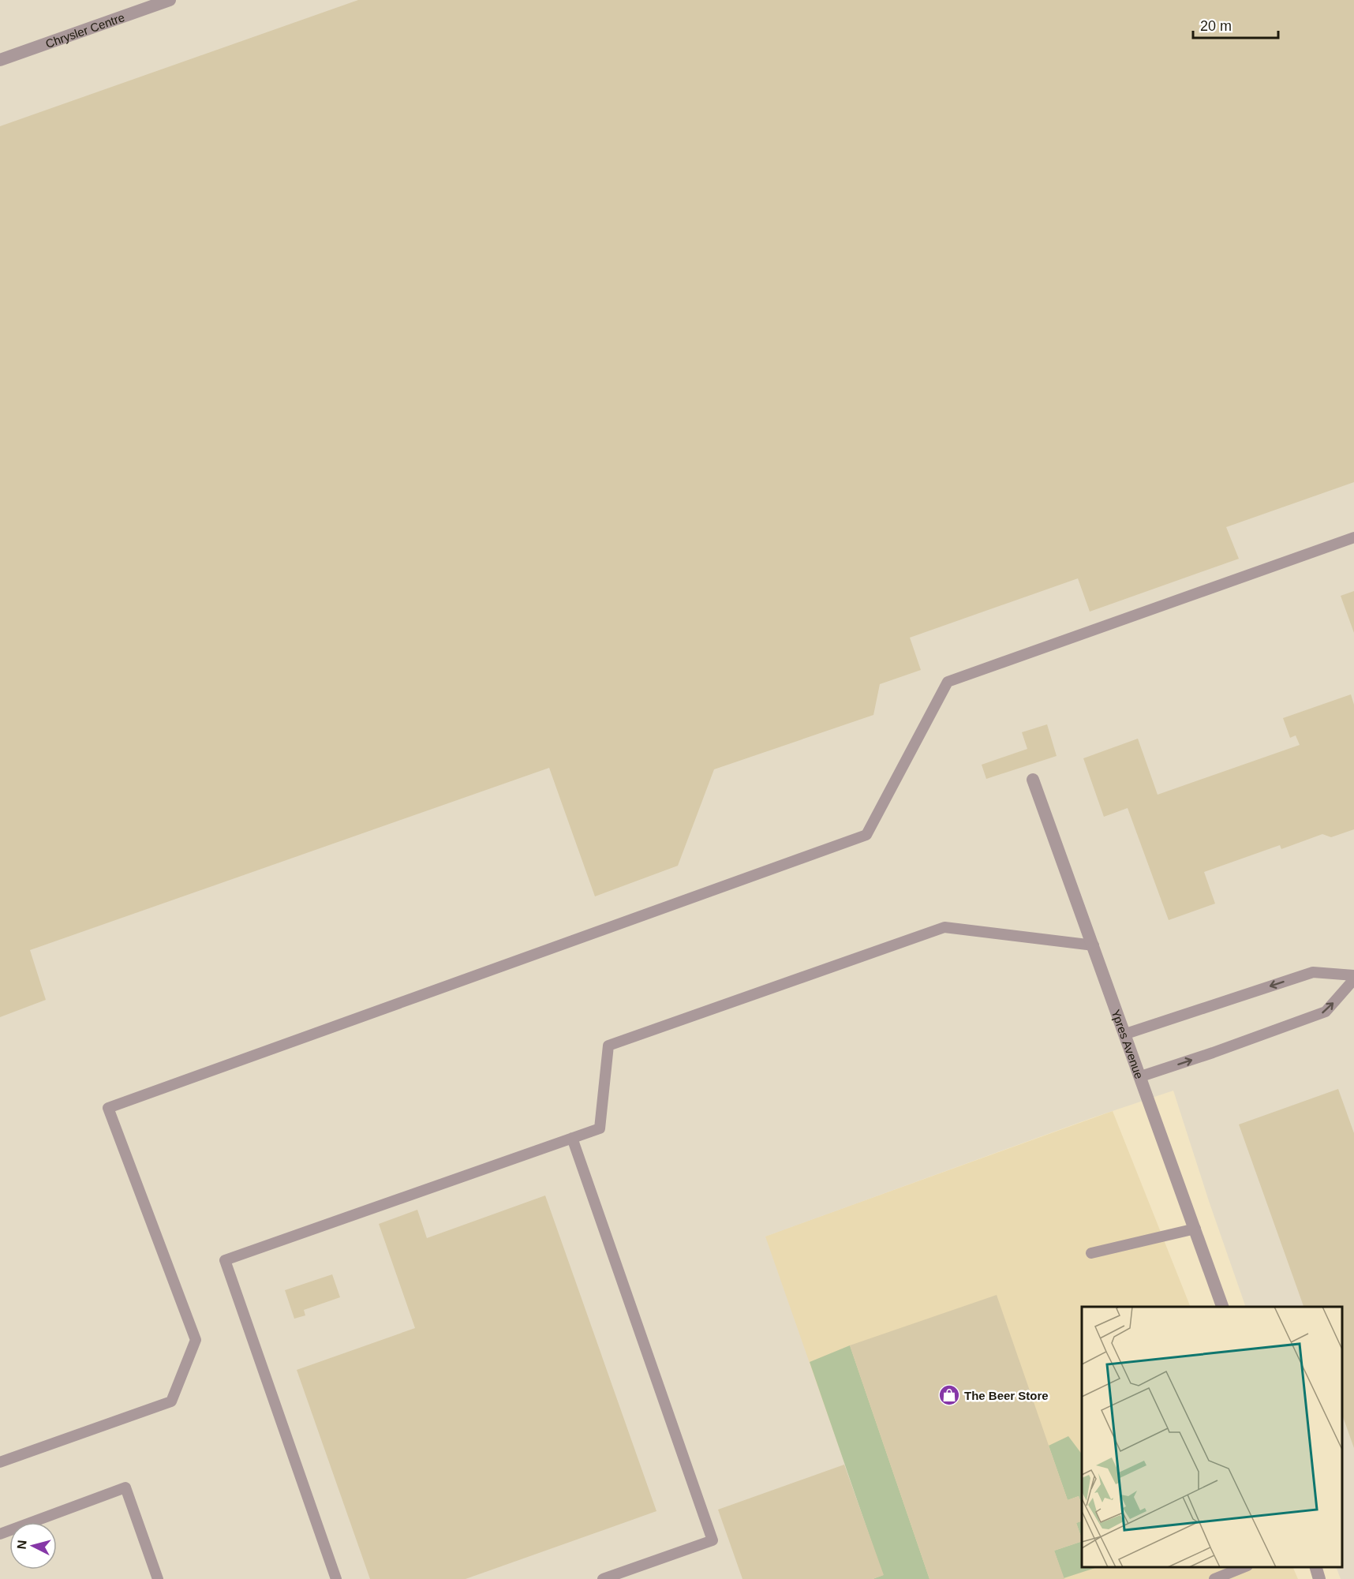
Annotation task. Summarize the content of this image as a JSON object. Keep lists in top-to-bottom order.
{
  "streets": {
    "street": ["Chrysler Centre", "Ypres Avenue"]
  },
  "places": {
    "shop": ["The Beer Store"]
  },
  "scale_bar": "20 m",
  "north": "left"
}
